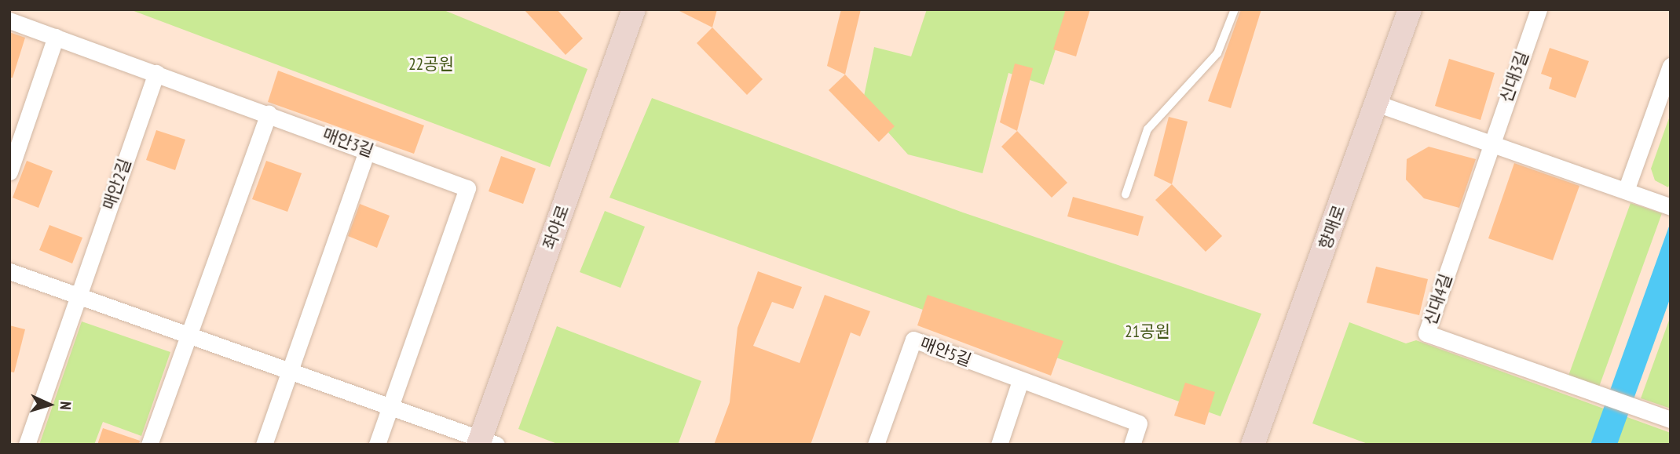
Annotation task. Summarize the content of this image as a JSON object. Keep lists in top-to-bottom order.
{
  "streets": {
    "street": [
      "신대3길",
      "매안3길",
      "매안2길",
      "좌야로",
      "향매로",
      "신대4길",
      "매안5길"
    ]
  },
  "crossings": [
    ["신대3길", "신대4길"],
    ["매안3길", "매안2길"]
  ],
  "parks": ["22공원", "21공원"],
  "north": "right"
}
